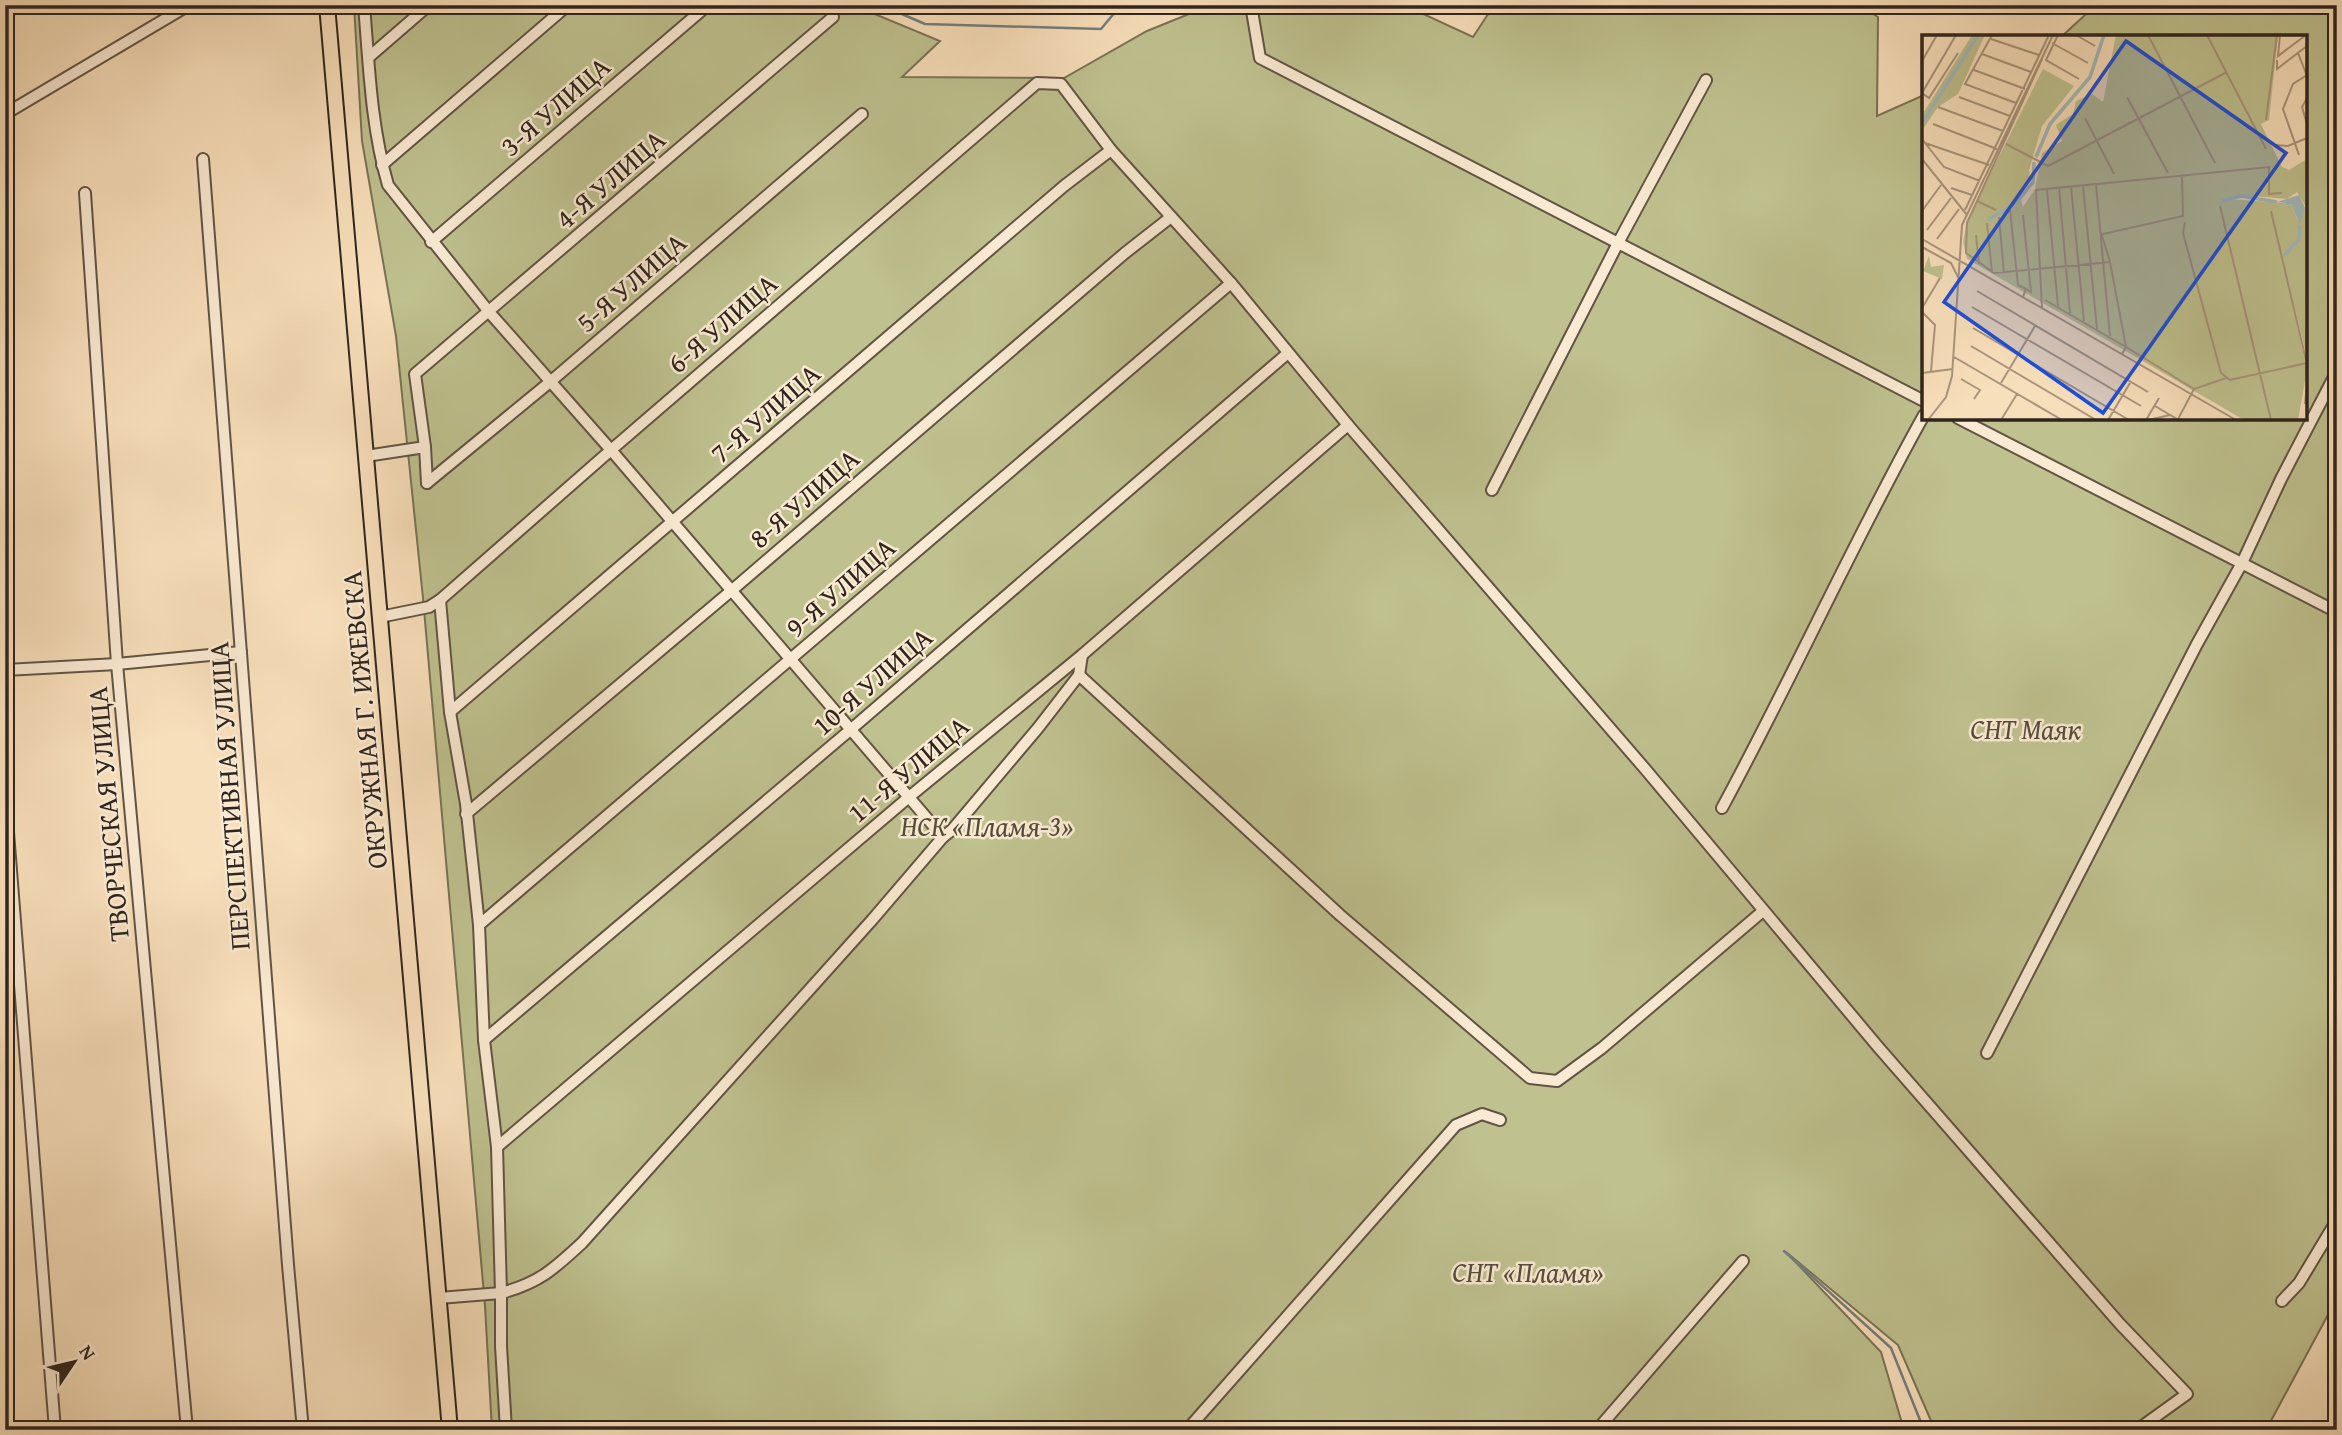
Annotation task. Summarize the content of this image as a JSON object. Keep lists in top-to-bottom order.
{
  "streets": {
    "main road": ["ОКРУЖНАЯ Г. ИЖЕВСКА"],
    "street": [
      "3-Я УЛИЦА",
      "4-Я УЛИЦА",
      "5-Я УЛИЦА",
      "6-Я УЛИЦА",
      "7-Я УЛИЦА",
      "8-Я УЛИЦА",
      "9-Я УЛИЦА",
      "10-Я УЛИЦА",
      "11-Я УЛИЦА",
      "ПЕРСПЕКТИВНАЯ УЛИЦА",
      "ТВОРЧЕСКАЯ УЛИЦА"
    ]
  },
  "crossings": [
    ["4-Я УЛИЦА", "5-Я УЛИЦА"],
    ["6-Я УЛИЦА", "7-Я УЛИЦА"]
  ],
  "parks": ["СНТ Маяк", "НСК «Пламя-3»", "СНТ «Пламя»"],
  "north": "top right"
}
